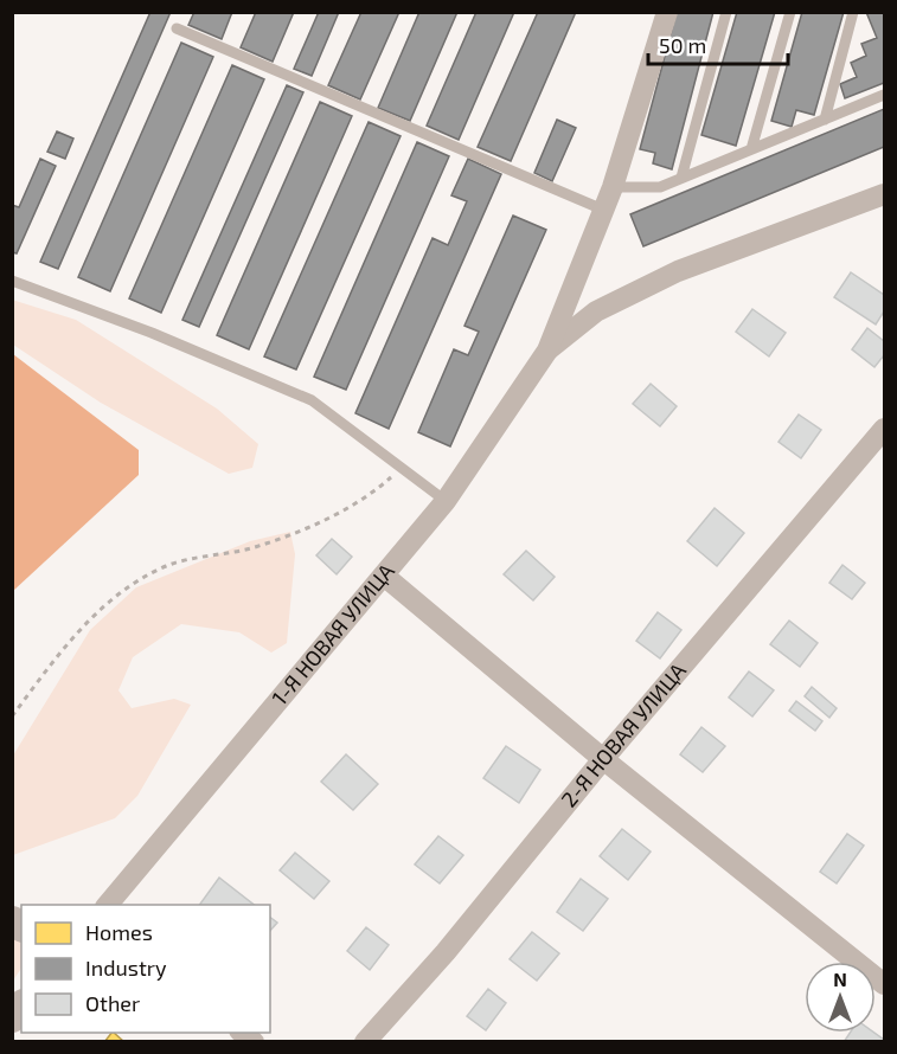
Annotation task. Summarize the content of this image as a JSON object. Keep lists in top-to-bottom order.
{
  "streets": {
    "street": ["1-Я НОВАЯ УЛИЦА", "2-Я НОВАЯ УЛИЦА"]
  },
  "legend": ["Homes", "Industry", "Other"],
  "scale_bar": "50 m",
  "north": "top"
}
